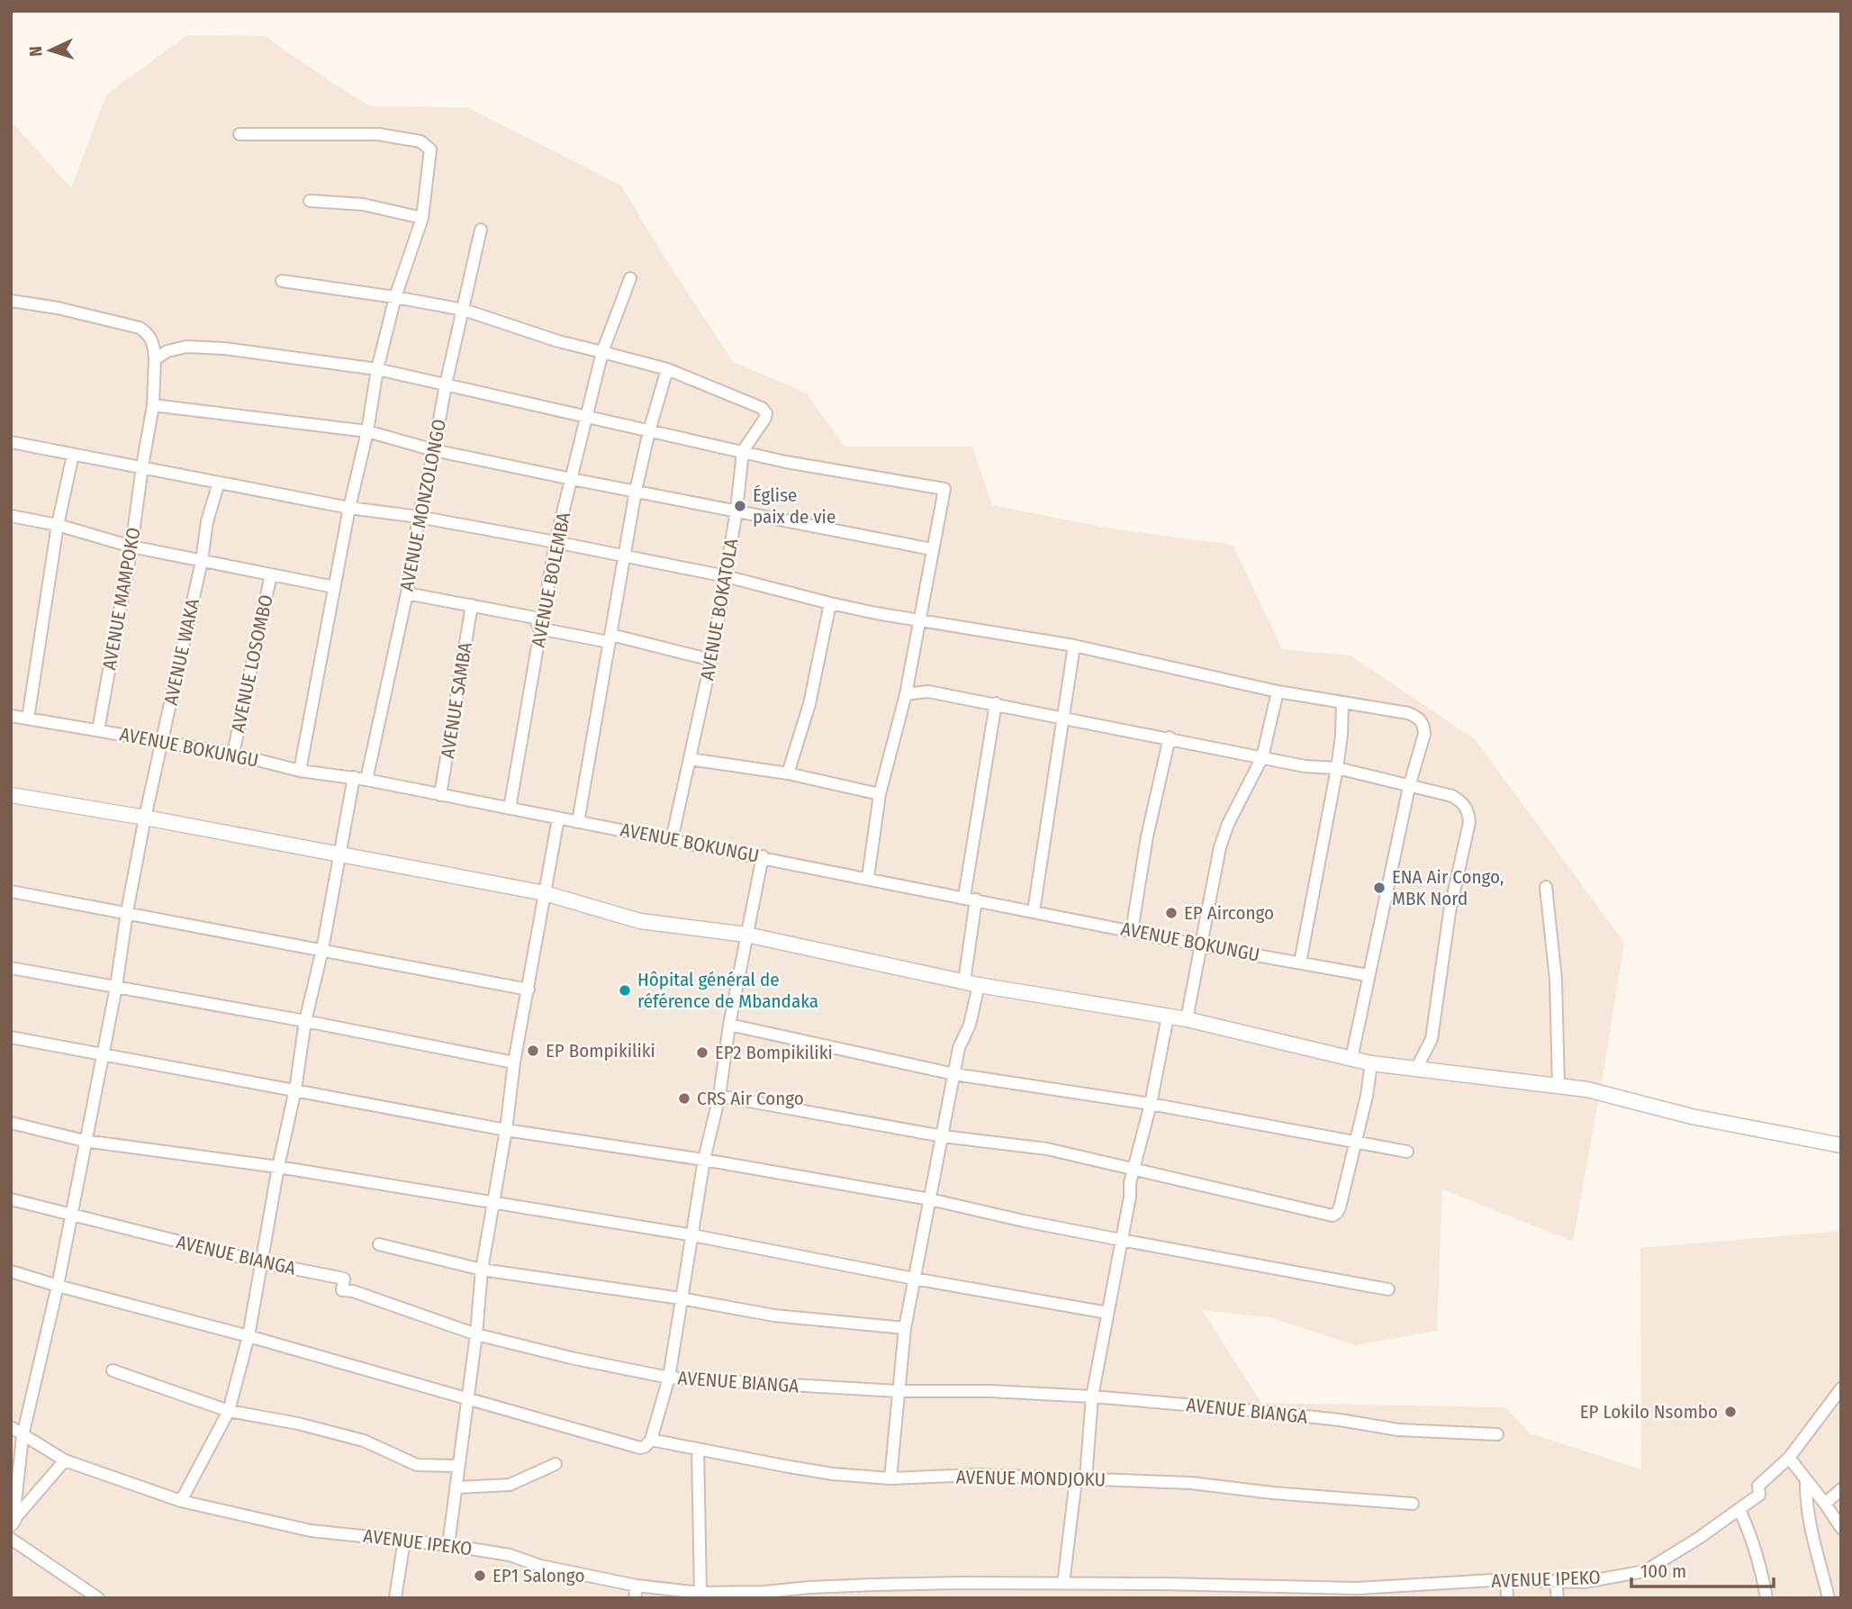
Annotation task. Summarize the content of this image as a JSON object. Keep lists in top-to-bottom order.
{
  "streets": {
    "street": [
      "AVENUE MONZOLONGO",
      "AVENUE BOLEMBA",
      "AVENUE MAMPOKO",
      "AVENUE BOKATOLA",
      "AVENUE WAKA",
      "AVENUE LOSOMBO",
      "AVENUE SAMBA",
      "AVENUE BOKUNGU",
      "AVENUE BIANGA",
      "AVENUE MONDJOKU",
      "AVENUE IPEKO"
    ]
  },
  "crossings": [
    ["AVENUE MONZOLONGO", "AVENUE BOKATOLA"],
    ["AVENUE MONZOLONGO", "AVENUE BOKUNGU"],
    ["AVENUE BOLEMBA", "AVENUE BOKATOLA"],
    ["AVENUE BOLEMBA", "AVENUE BOKUNGU"],
    ["AVENUE MAMPOKO", "AVENUE BOKUNGU"],
    ["AVENUE BOKATOLA", "AVENUE BOKUNGU"],
    ["AVENUE WAKA", "AVENUE BOKUNGU"],
    ["AVENUE WAKA", "AVENUE BIANGA"],
    ["AVENUE WAKA", "AVENUE IPEKO"],
    ["AVENUE LOSOMBO", "AVENUE BOKUNGU"],
    ["AVENUE SAMBA", "AVENUE BOKUNGU"]
  ],
  "places": [
    "Église paix de vie",
    "ENA Air Congo, MBK Nord",
    "EP Aircongo",
    "Hôpital général de référence de Mbandaka",
    "EP Bompikiliki",
    "EP2 Bompikiliki",
    "CRS Air Congo",
    "EP Lokilo Nsombo",
    "EP1 Salongo"
  ],
  "scale_bar": "100 m",
  "north": "left"
}
